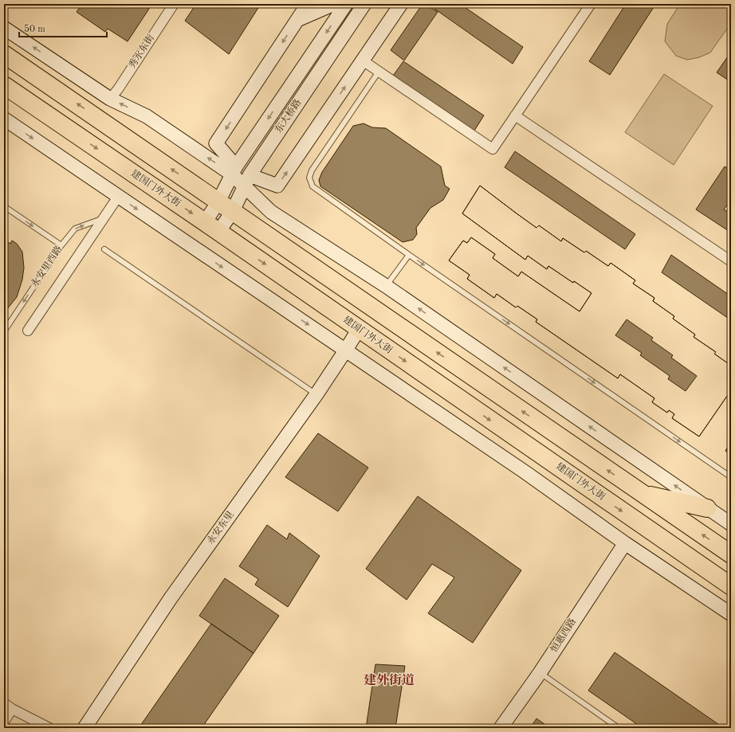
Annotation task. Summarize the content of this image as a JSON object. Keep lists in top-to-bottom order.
{
  "streets": {
    "highway": ["建国门外大街"],
    "street": [
      "秀水东街",
      "东大桥路",
      "永安里西路",
      "永安东里",
      "恒惠西路"
    ]
  },
  "crossings": [
    ["东大桥路", "建国门外大街"],
    ["建国门外大街", "永安东里"]
  ],
  "districts": ["建外街道"],
  "scale_bar": "50 m"
}
